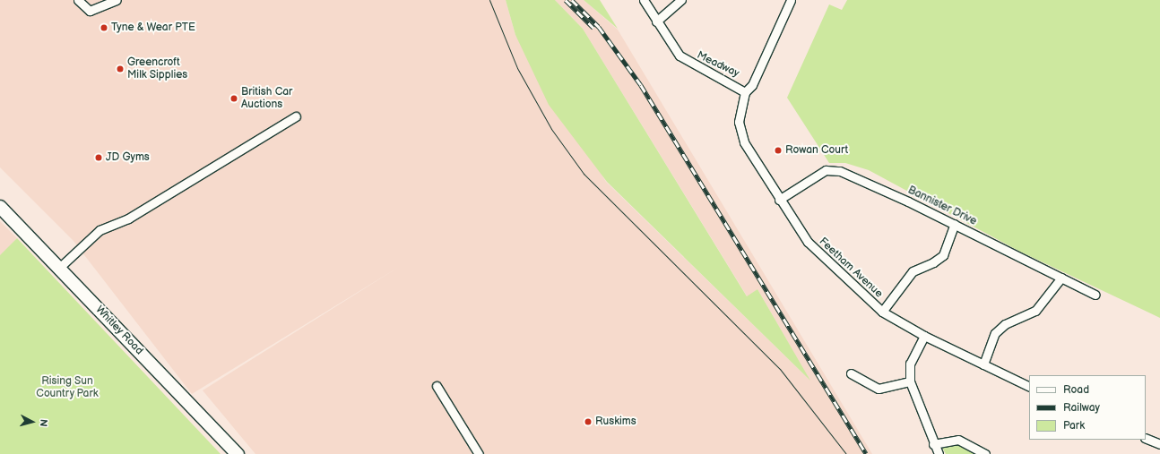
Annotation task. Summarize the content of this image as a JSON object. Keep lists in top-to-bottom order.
{
  "streets": {
    "main road": ["Whitley Road"],
    "street": ["Meadway", "Bannister Drive", "Feetham Avenue"]
  },
  "crossings": [
    ["Meadway", "Feetham Avenue"],
    ["Bannister Drive", "Feetham Avenue"]
  ],
  "parks": ["Rising Sun Country Park"],
  "places": [
    "Tyne & Wear PTE",
    "Greencroft Milk Sipplies",
    "British Car Auctions",
    "Rowan Court",
    "JD Gyms",
    "Ruskims"
  ],
  "legend": ["Road", "Railway", "Park"],
  "north": "right"
}
